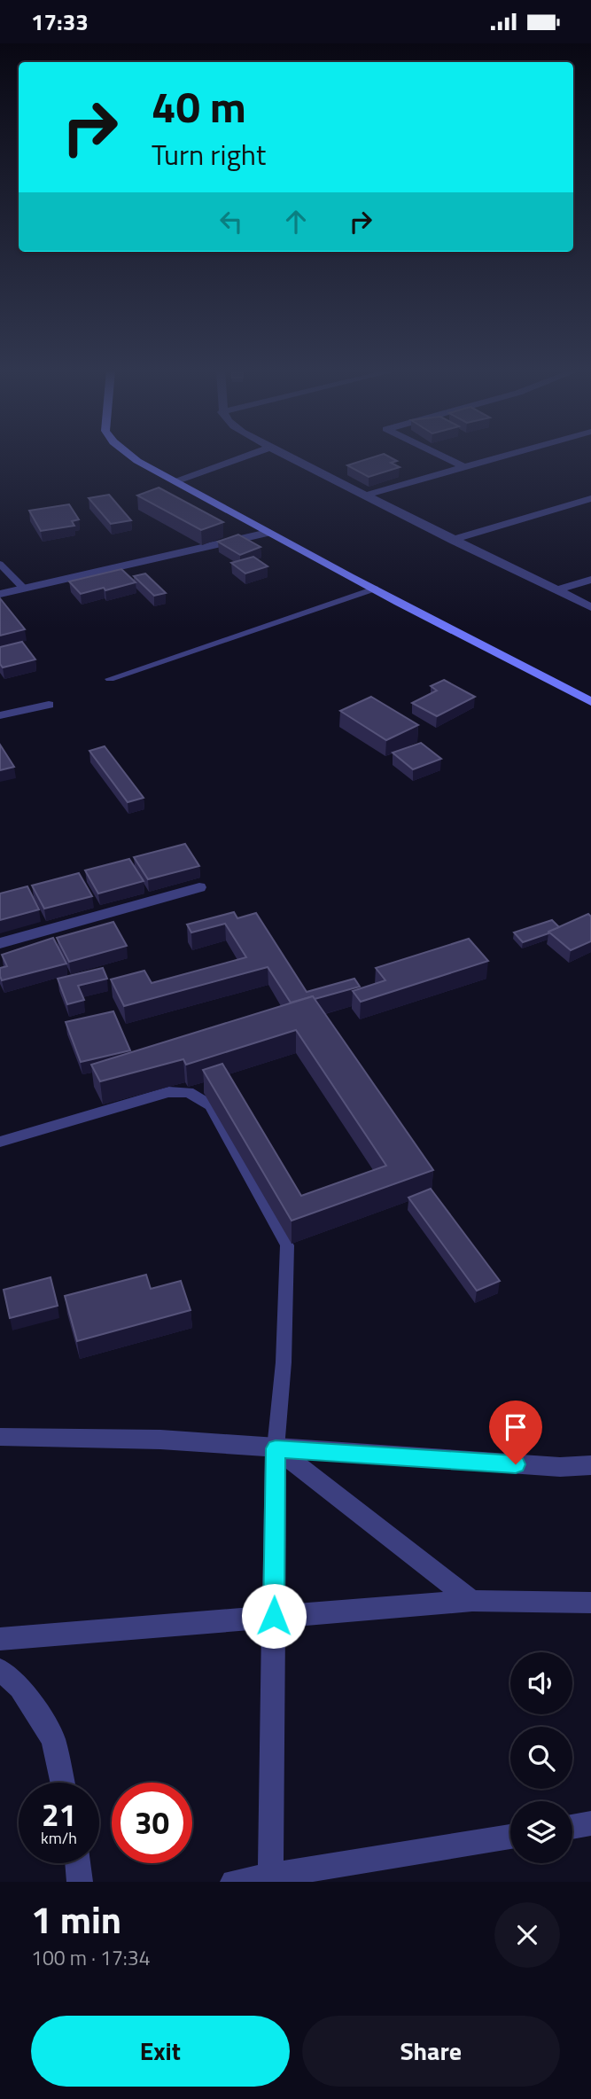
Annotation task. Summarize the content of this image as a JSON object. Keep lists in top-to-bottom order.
{
  "page": {
    "status": "17:33",
    "turn": ["40 m", "Turn right"],
    "speed": "21 km/h",
    "limit": "30",
    "heading": ["1 min", "100 m · 17:34"],
    "buttons": ["Exit", "Share"]
  }
}
